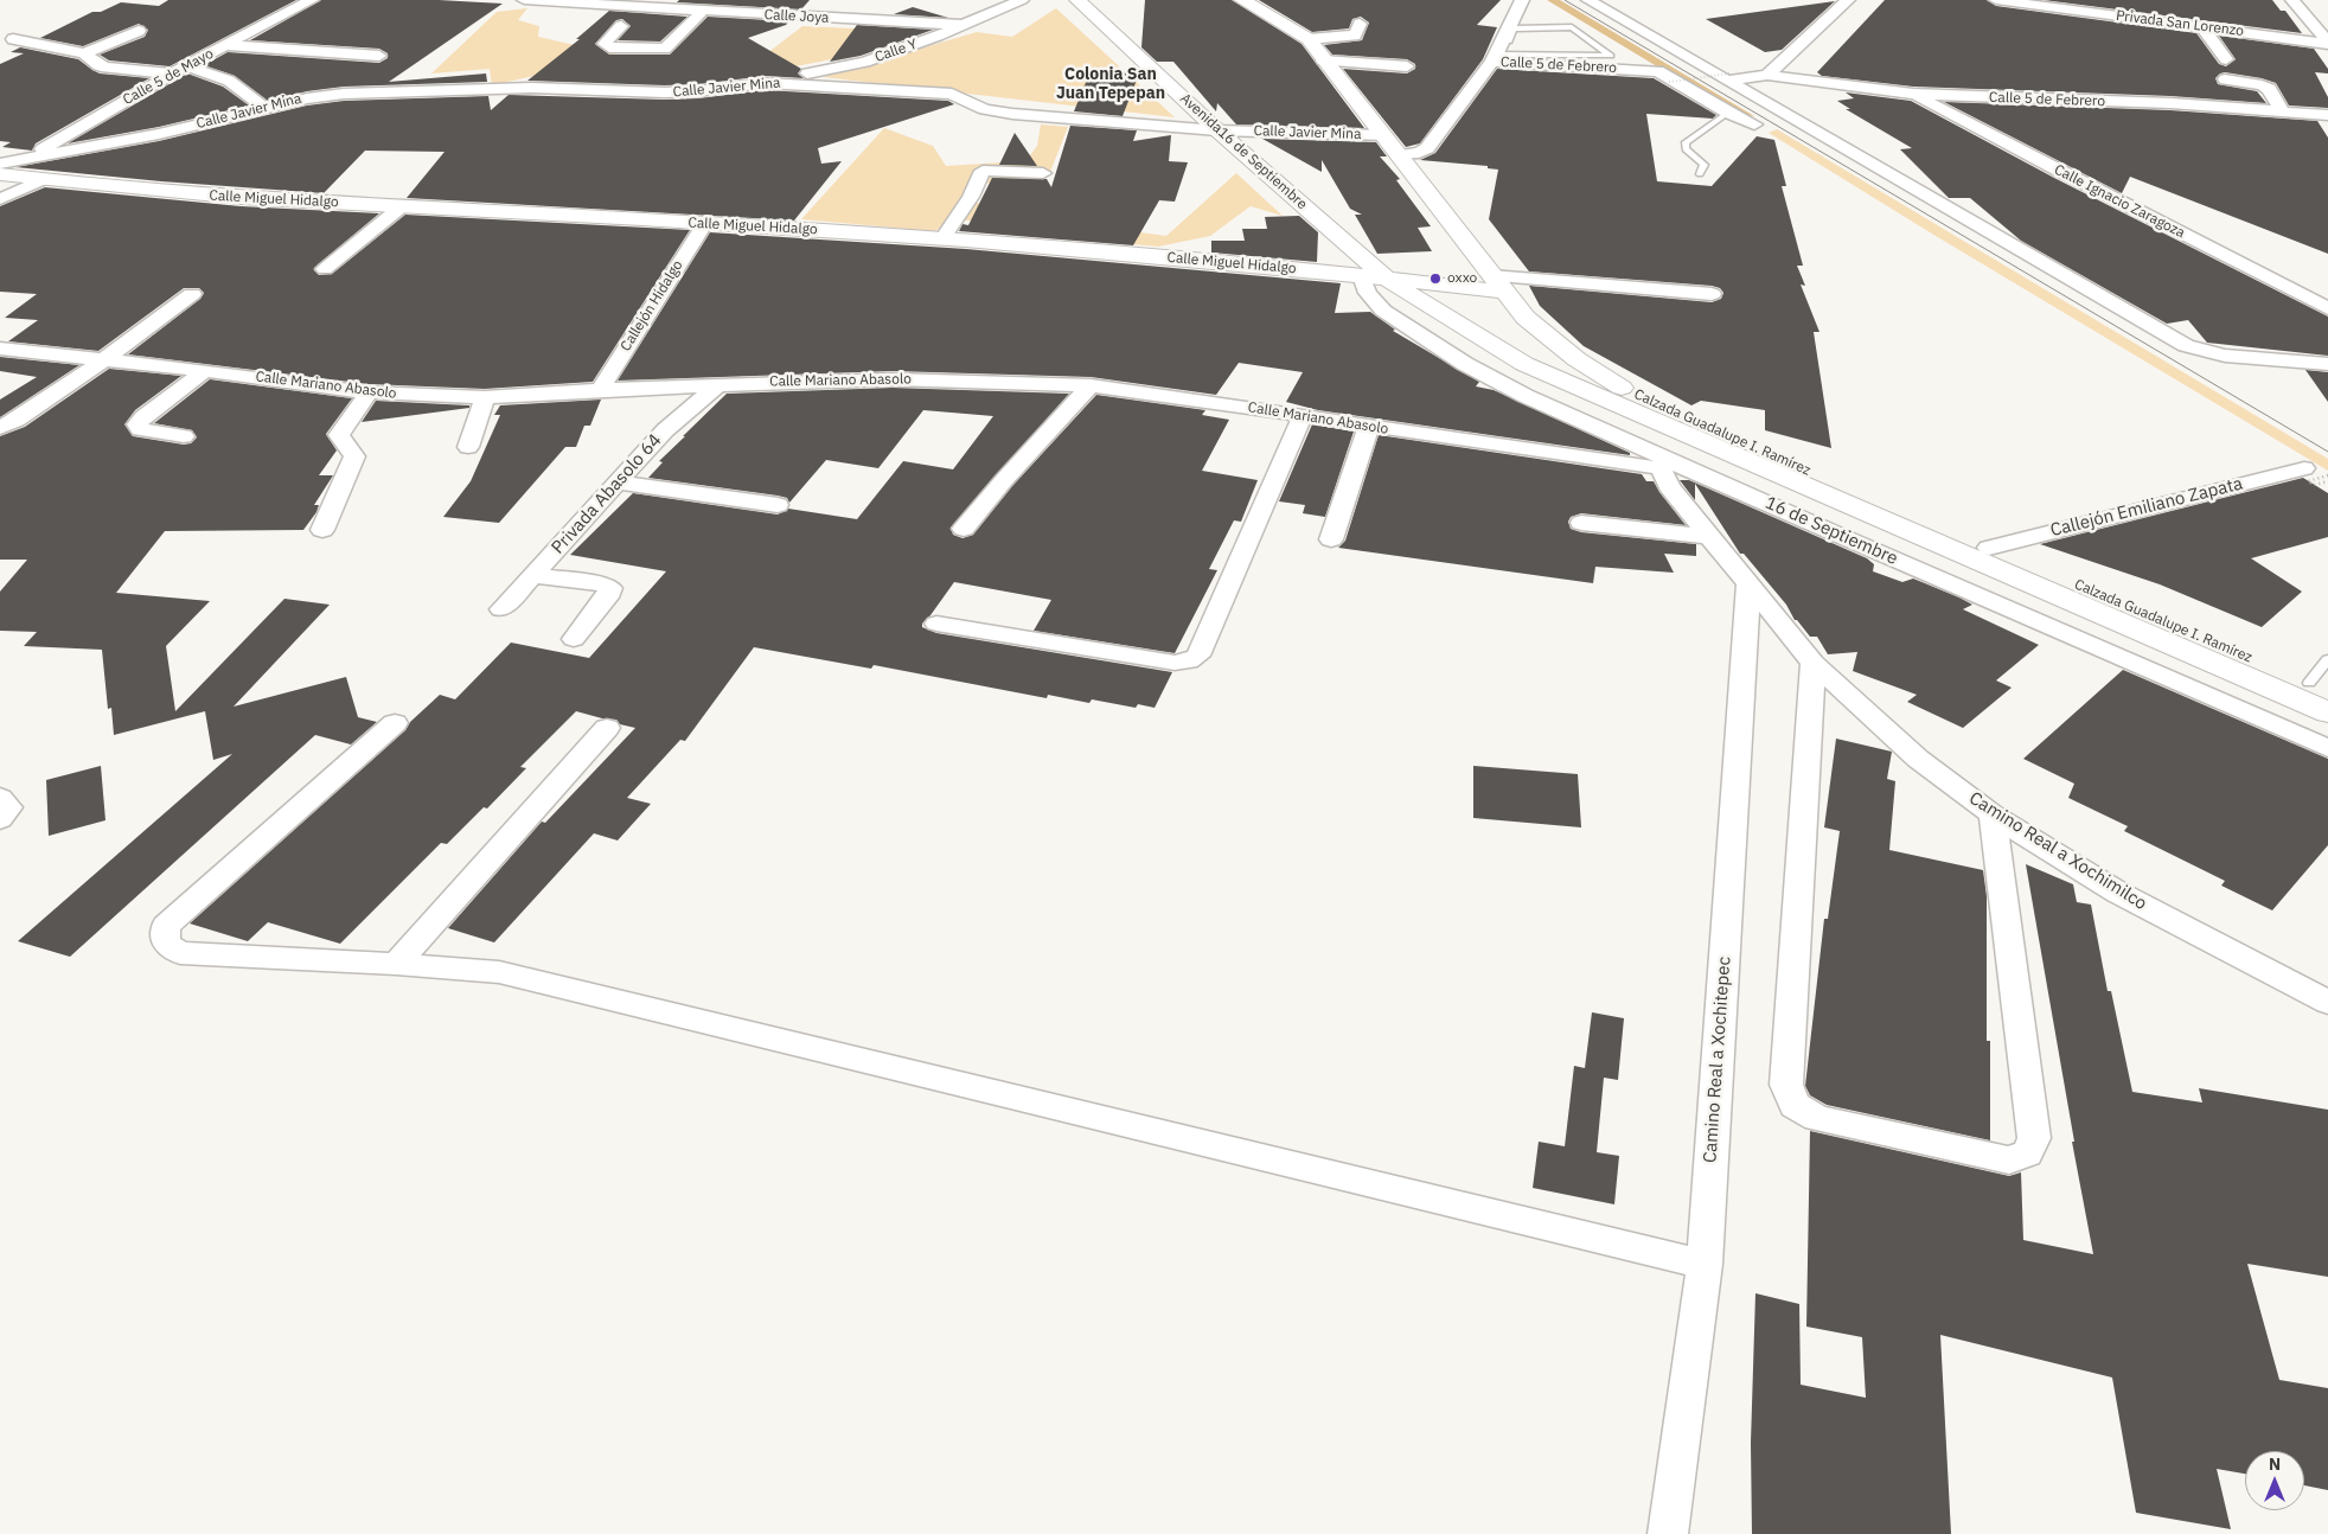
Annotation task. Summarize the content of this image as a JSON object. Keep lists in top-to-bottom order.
{
  "streets": {
    "main road": ["Avenida16 de Septiembre", "Calle Miguel Hidalgo", "Calzada Guadalupe I. Ramírez"],
    "street": [
      "Calle Joya",
      "Privada San Lorenzo",
      "Calle Y",
      "Calle 5 de Febrero",
      "Calle 5 de Mayo",
      "Calle Javier Mina",
      "Calle Ignacio Zaragoza",
      "Callejón Hidalgo",
      "Calle Mariano Abasolo",
      "Privada Abasolo 64",
      "Callejón Emiliano Zapata",
      "16 de Septiembre",
      "Camino Real a Xochimilco",
      "Camino Real a Xochitepec"
    ]
  },
  "crossings": [
    ["Calle Joya", "Calle Y"],
    ["Calle Y", "Calle Javier Mina"],
    ["Calle 5 de Febrero", "Calle Ignacio Zaragoza"],
    ["Calle 5 de Mayo", "Calle Javier Mina"],
    ["Calle Javier Mina", "Avenida16 de Septiembre"],
    ["Calle Javier Mina", "Calzada Guadalupe I. Ramírez"],
    ["Avenida16 de Septiembre", "Calle Miguel Hidalgo"],
    ["Avenida16 de Septiembre", "Calzada Guadalupe I. Ramírez"],
    ["Calle Miguel Hidalgo", "Callejón Hidalgo"],
    ["Calle Miguel Hidalgo", "Calzada Guadalupe I. Ramírez"],
    ["Calle Miguel Hidalgo", "16 de Septiembre"],
    ["Callejón Hidalgo", "Calle Mariano Abasolo"],
    ["Calle Mariano Abasolo", "Privada Abasolo 64"],
    ["Calle Mariano Abasolo", "16 de Septiembre"],
    ["Calle Mariano Abasolo", "Camino Real a Xochimilco"],
    ["Calzada Guadalupe I. Ramírez", "Callejón Emiliano Zapata"],
    ["16 de Septiembre", "Camino Real a Xochimilco"],
    ["Camino Real a Xochimilco", "Camino Real a Xochitepec"]
  ],
  "districts": ["Colonia San Juan Tepepan"],
  "places": ["oxxo"],
  "north": "top"
}
